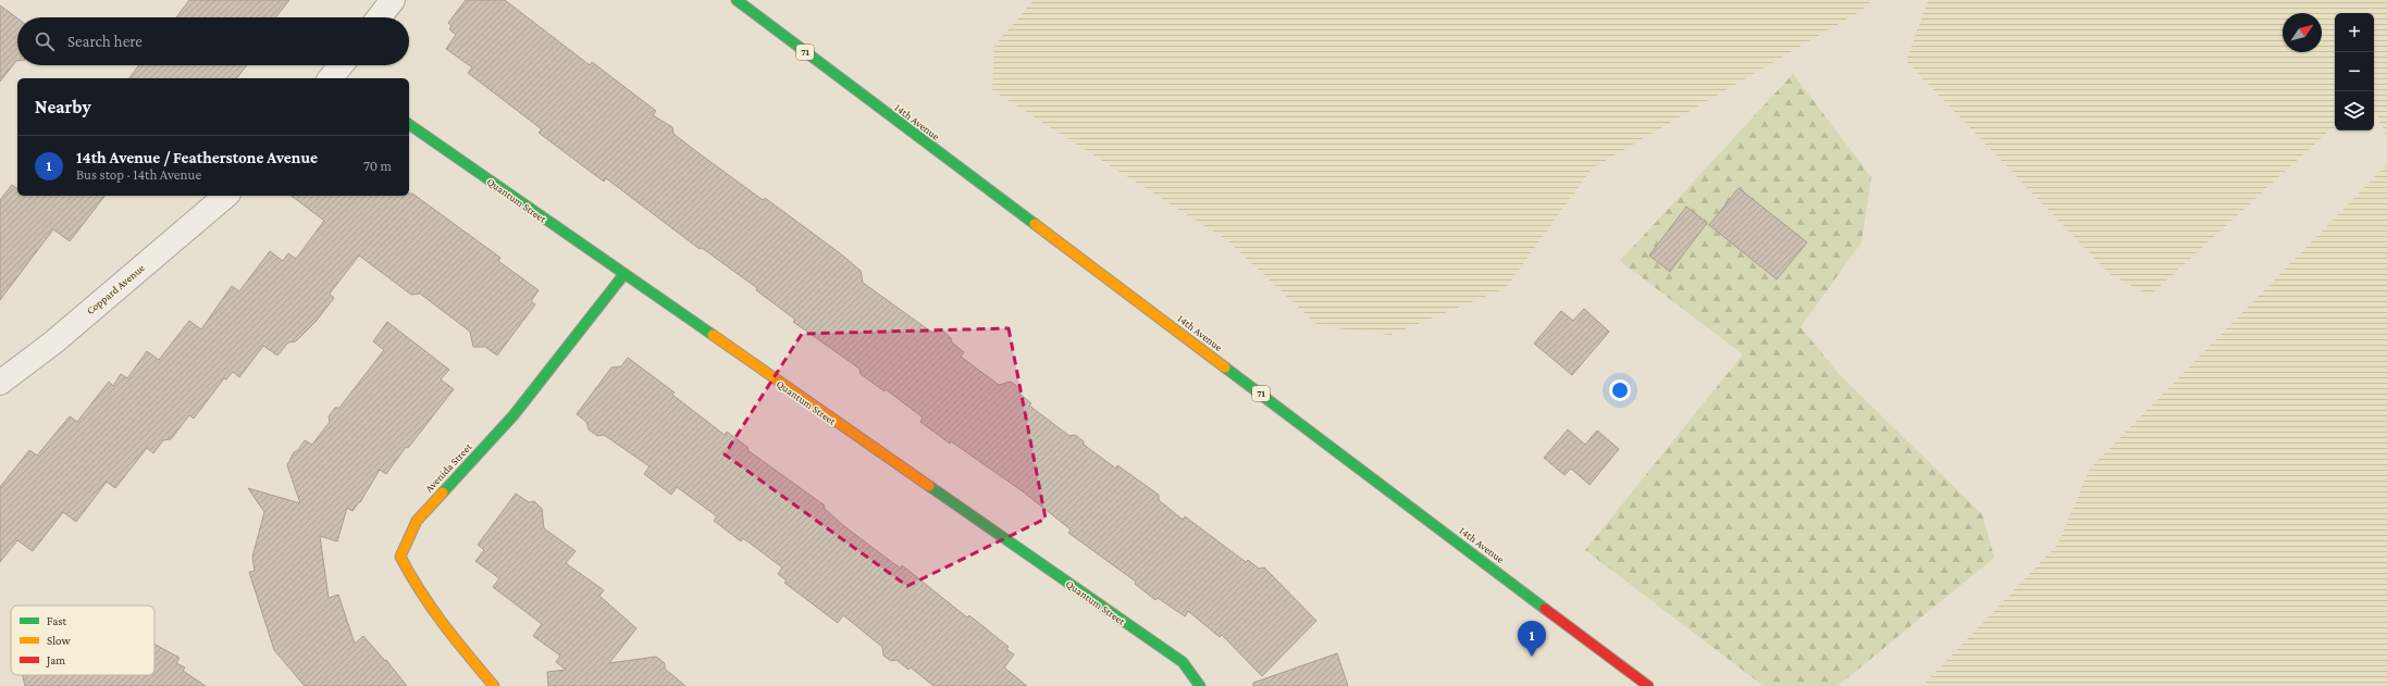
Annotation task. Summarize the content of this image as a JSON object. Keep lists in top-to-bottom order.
{
  "streets": {
    "street": [
      "71",
      "14th Avenue",
      "Quantum Street",
      "Coppard Avenue",
      "Avenida Street"
    ]
  },
  "crossings": [
    ["Quantum Street", "Avenida Street"]
  ],
  "legend": ["Fast", "Slow", "Jam"],
  "north": "top right",
  "page": {
    "map_buttons": ["+", "−"],
    "search": "Search here",
    "heading": "Nearby",
    "list": [
      {
        "mark": "1",
        "name": "14th Avenue / Featherstone Avenue",
        "note": "Bus stop · 14th Avenue",
        "value": "70 m"
      }
    ],
    "pins": "1"
  }
}
